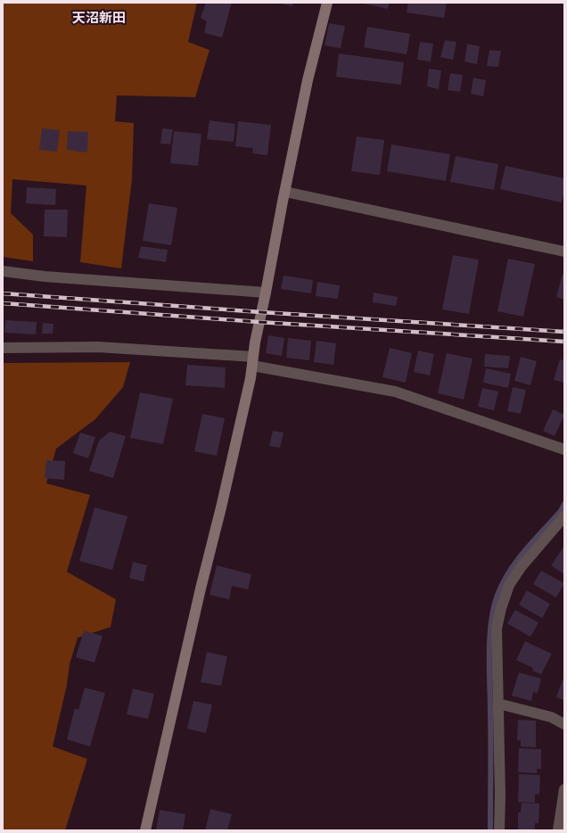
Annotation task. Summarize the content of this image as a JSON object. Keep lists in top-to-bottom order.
{
  "districts": ["天沼新田"]
}
